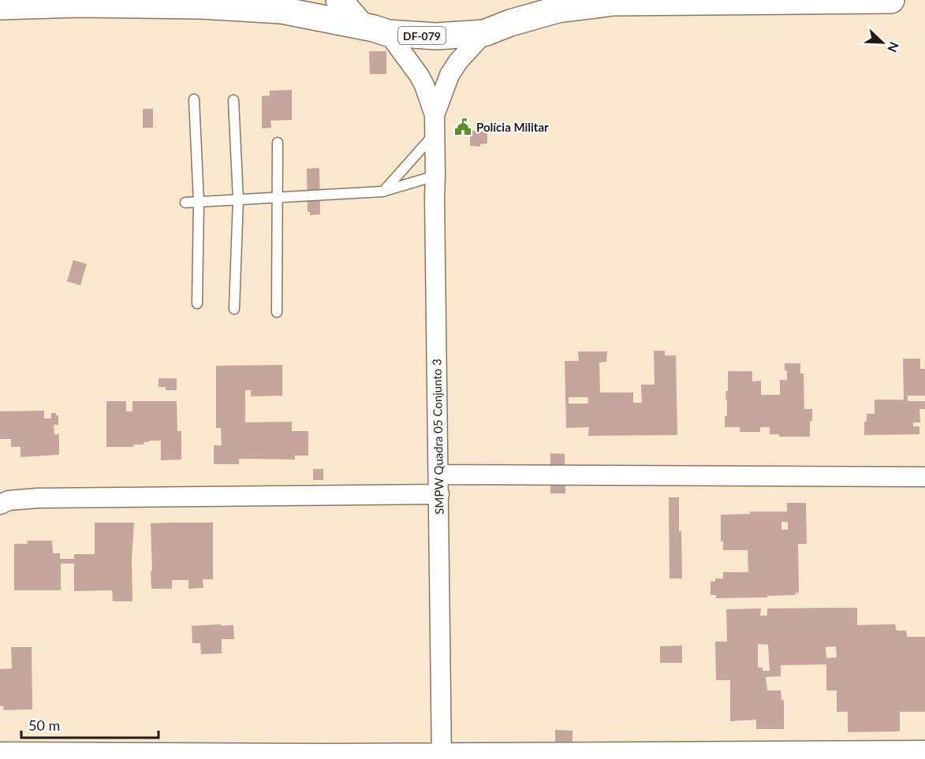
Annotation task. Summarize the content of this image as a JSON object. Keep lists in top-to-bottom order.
{
  "streets": {
    "main road": ["DF-079"],
    "street": ["SMPW Quadra 05 Conjunto 3"]
  },
  "places": {
    "public building": ["Polícia Militar"]
  },
  "scale_bar": "50 m",
  "north": "bottom right"
}
